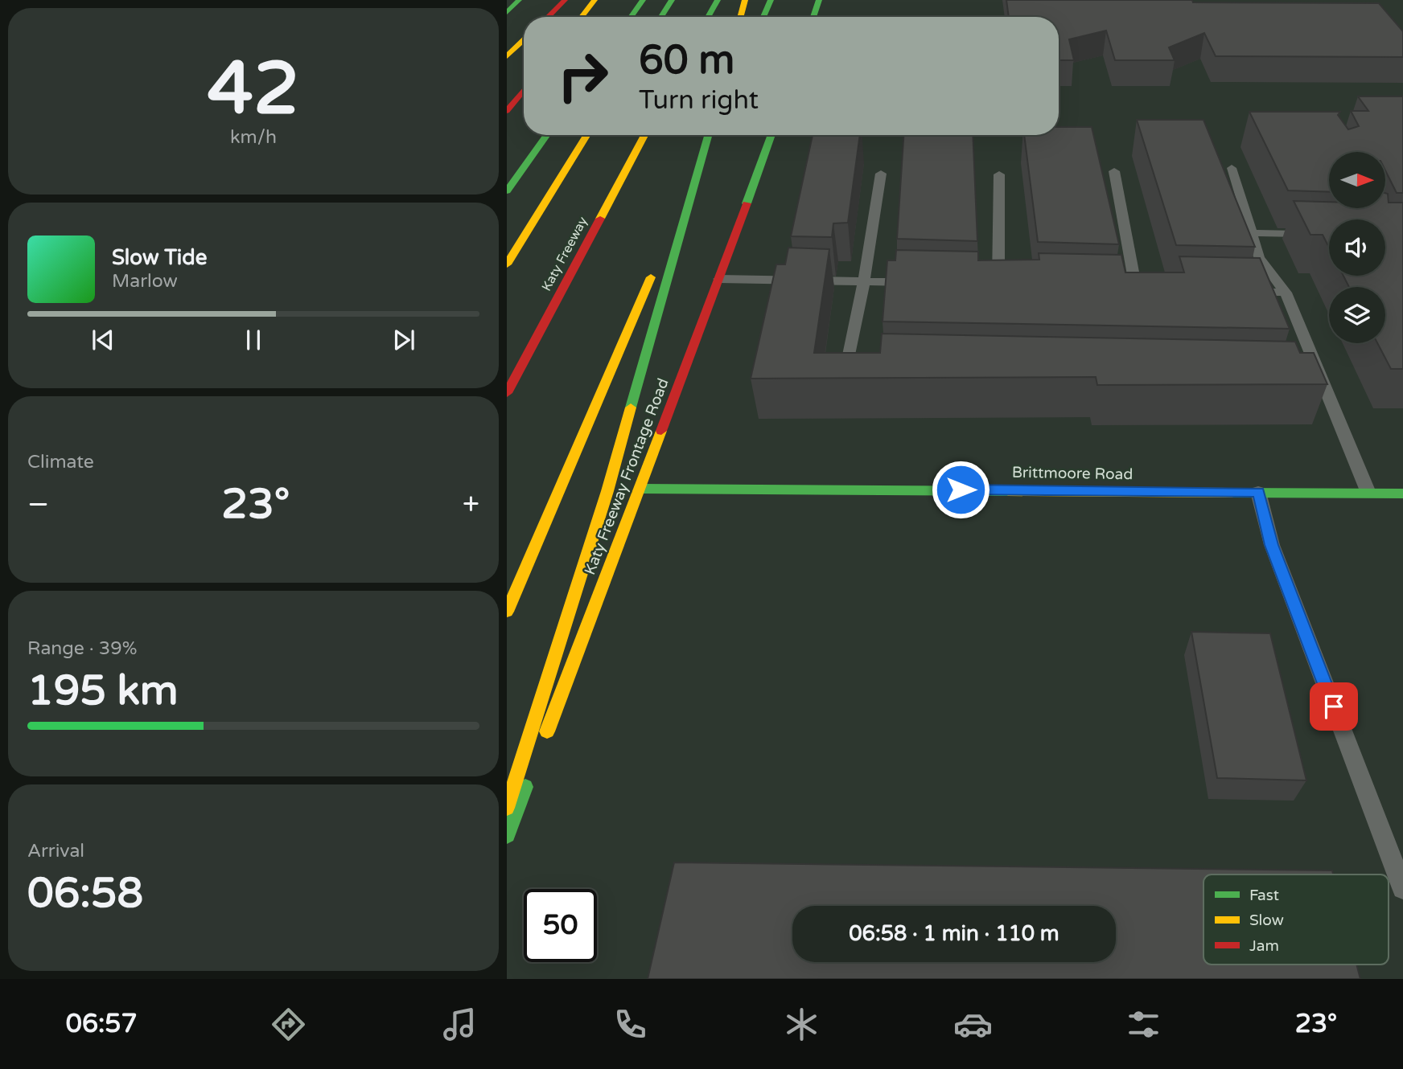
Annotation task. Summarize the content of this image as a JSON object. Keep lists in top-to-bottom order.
{
  "streets": {
    "main road": ["Katy Freeway", "Brittmoore Road", "Katy Freeway Frontage Road"]
  },
  "crossings": [
    ["Brittmoore Road", "Katy Freeway Frontage Road"]
  ],
  "legend": ["Fast", "Slow", "Jam"],
  "north": "right",
  "page": {
    "tile": [
      ["42", "km/h"],
      "Climate",
      ["Range · 39%", "195 km"],
      ["Arrival", "06:58"]
    ],
    "turn": ["60 m", "Turn right"],
    "song": ["Slow Tide", "Marlow"],
    "heat": ["−", "23°", "+"],
    "limit": "50",
    "trip": "06:58 · 1 min · 110 m",
    "tabs": ["06:57", "23°"]
  }
}
